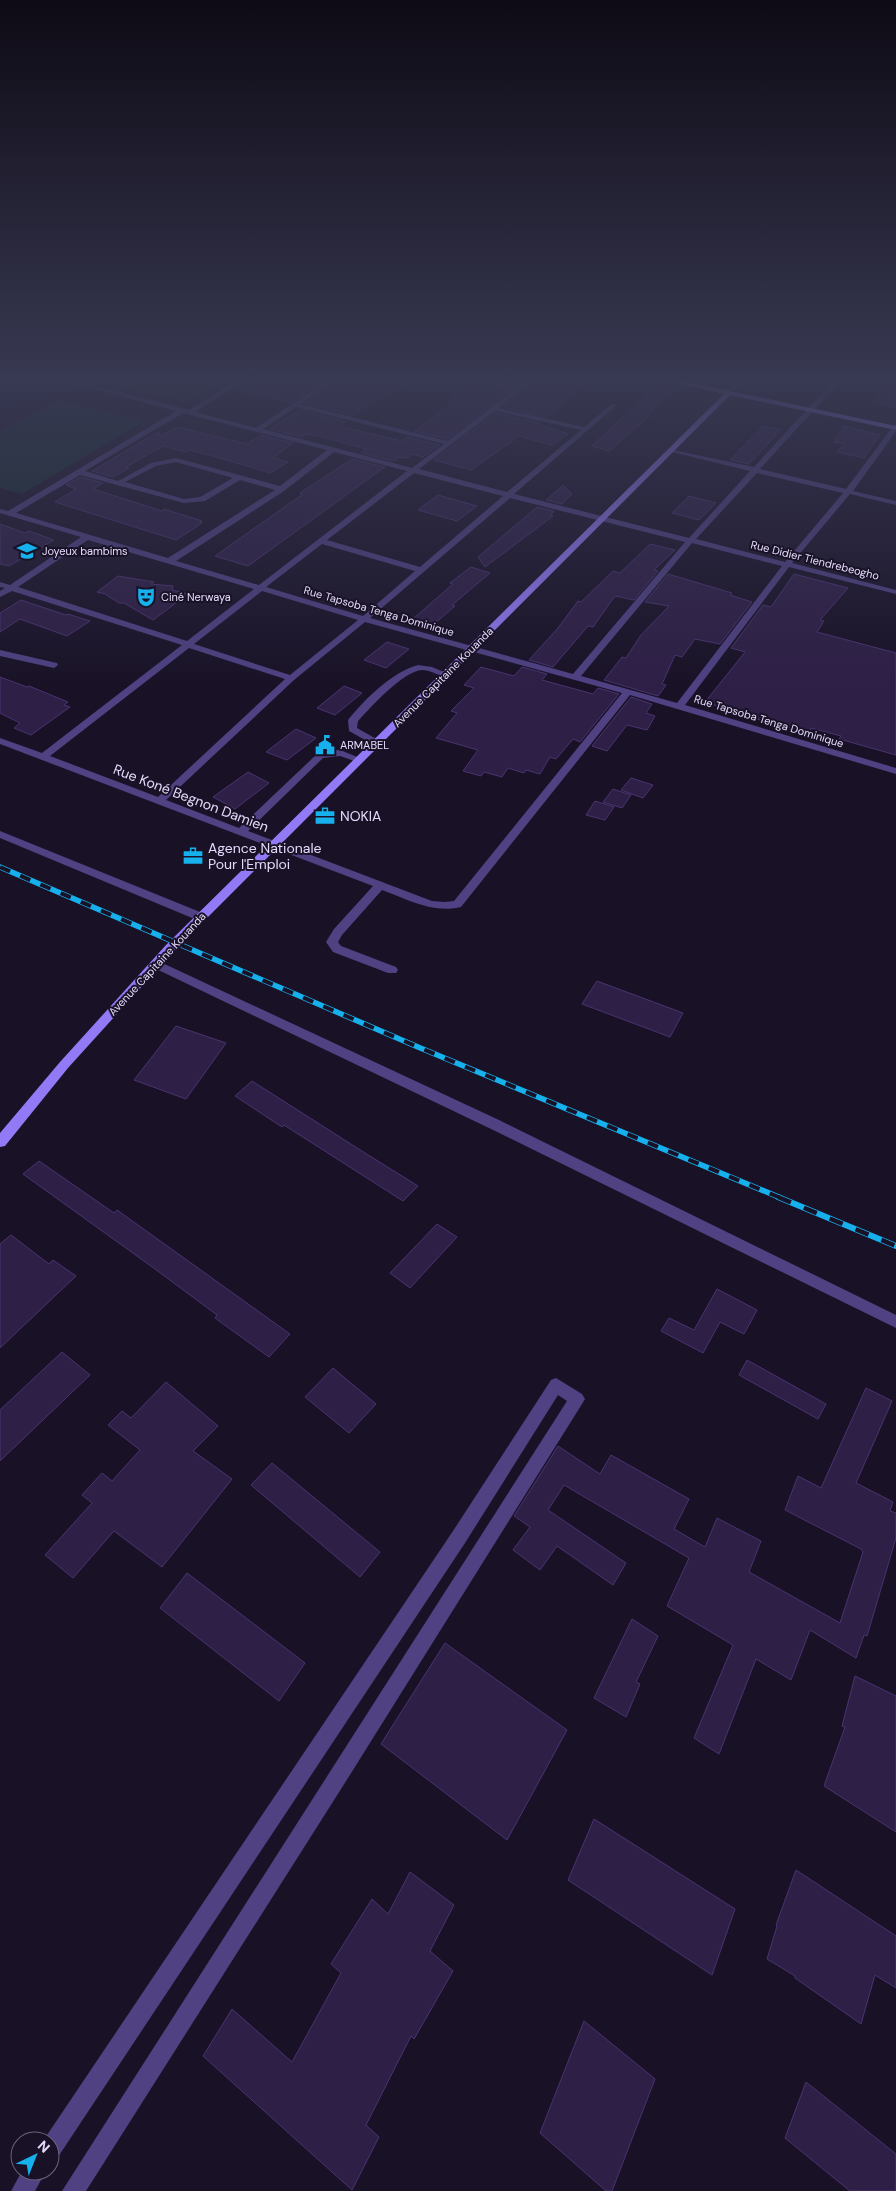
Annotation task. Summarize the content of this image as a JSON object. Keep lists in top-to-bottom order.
{
  "streets": {
    "street": [
      "Rue Didier Tiendrebeogho",
      "Rue Tapsoba Tenga Dominique",
      "Avenue Capitaine Kouanda",
      "Rue Koné Begnon Damien"
    ]
  },
  "crossings": [
    ["Rue Didier Tiendrebeogho", "Avenue Capitaine Kouanda"],
    ["Rue Tapsoba Tenga Dominique", "Avenue Capitaine Kouanda"],
    ["Rue Tapsoba Tenga Dominique", "Rue Koné Begnon Damien"],
    ["Avenue Capitaine Kouanda", "Rue Koné Begnon Damien"]
  ],
  "places": {
    "school or university": ["Joyeux bambims"],
    "theatre": ["Ciné Nerwaya"],
    "public building": ["ARMABEL"],
    "office": ["NOKIA", "Agence Nationale Pour l'Emploi"]
  },
  "north": "top right"
}
